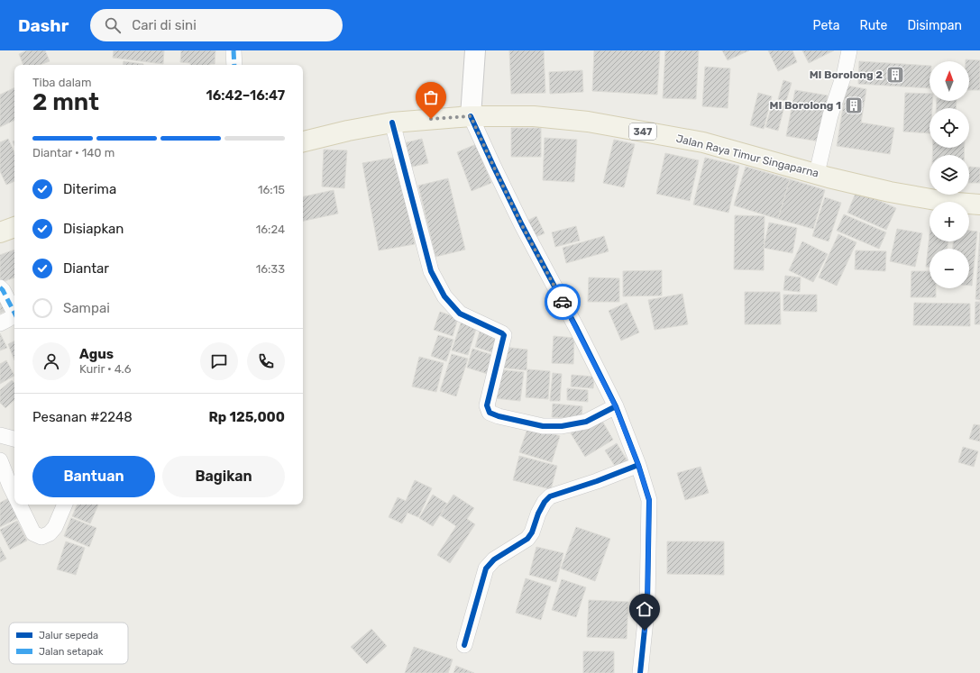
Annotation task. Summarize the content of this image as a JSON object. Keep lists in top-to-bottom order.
{
  "streets": {
    "main road": ["347", "Jalan Raya Timur Singaparna"]
  },
  "places": {
    "building": ["MI Borolong 2", "MI Borolong 1"]
  },
  "legend": ["Jalur sepeda", "Jalan setapak"],
  "north": "top",
  "page": {
    "header": "Dashr",
    "search": "Cari di sini",
    "nav": ["Peta", "Rute", "Disimpan"],
    "map_buttons": ["+", "−"],
    "heading": ["2 mnt", "Tiba dalam", "16:42–16:47"],
    "panel": [
      "Agus",
      "Kurir · 4.6",
      "Pesanan #2248",
      "Rp 125,000"
    ],
    "bar": "Diantar · 140 m",
    "list": [
      ["Diterima", "16:15"],
      ["Disiapkan", "16:24"],
      ["Diantar", "16:33"],
      "Sampai"
    ],
    "buttons": ["Bantuan", "Bagikan"]
  }
}
